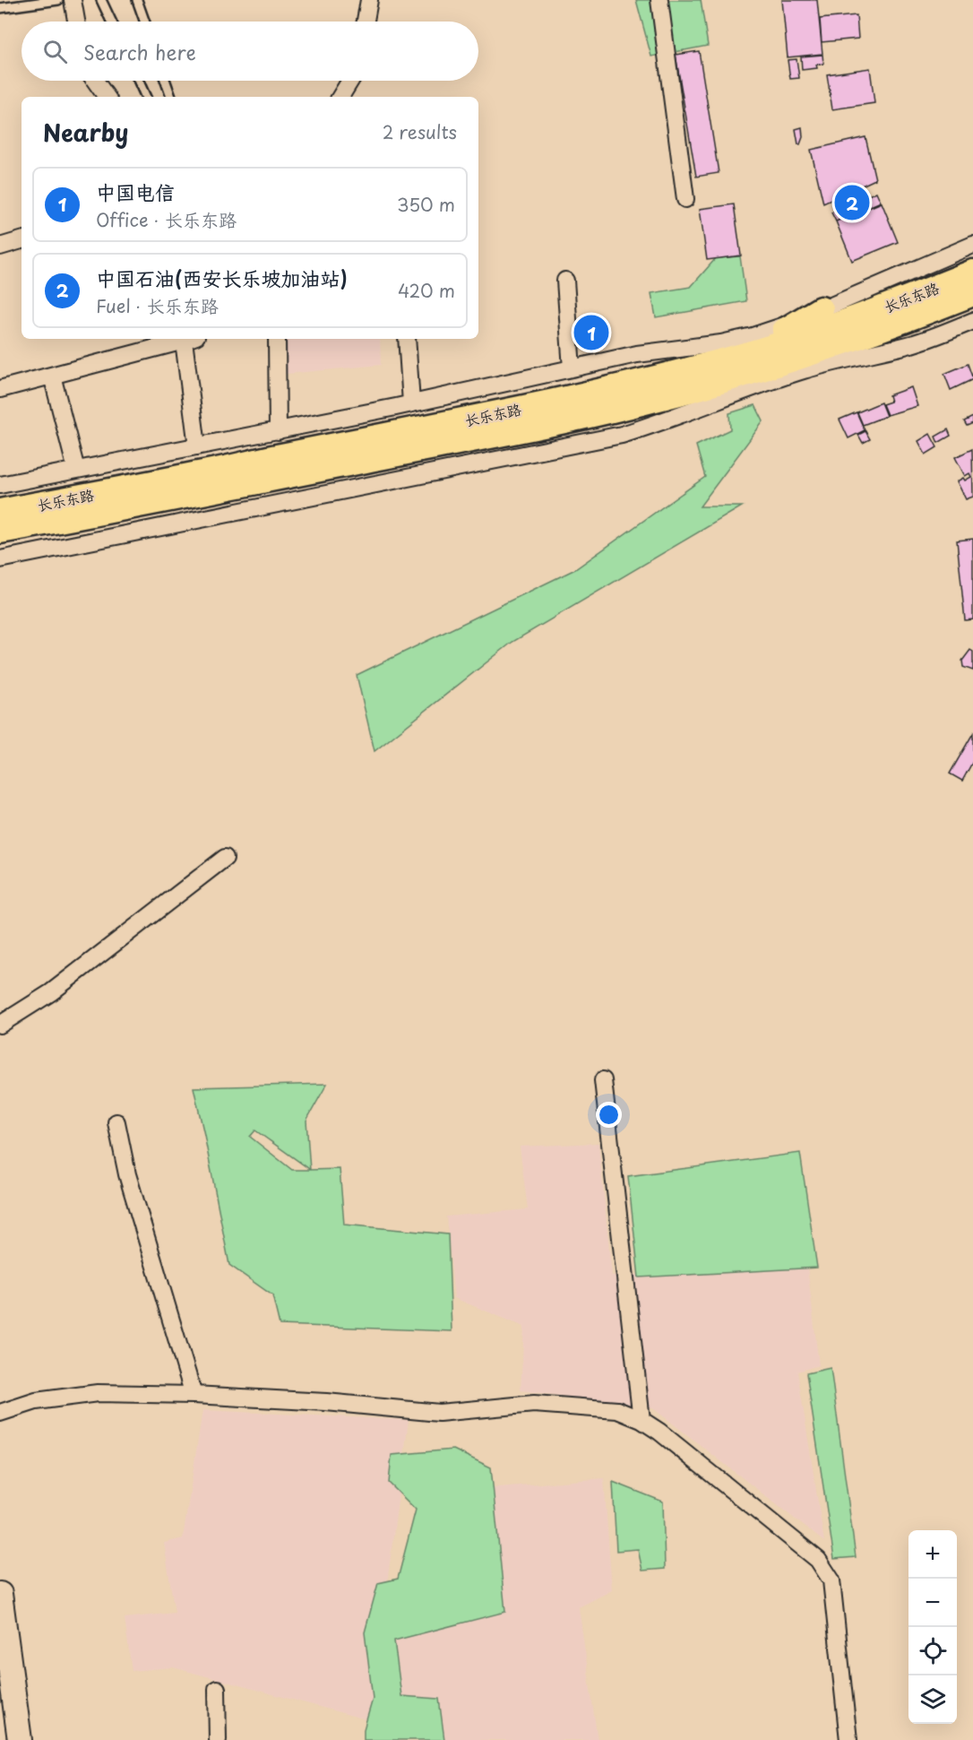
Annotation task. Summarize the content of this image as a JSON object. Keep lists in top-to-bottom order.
{
  "streets": {
    "main road": ["长乐东路"]
  },
  "page": {
    "search": "Search here",
    "heading": ["Nearby", "2 results"],
    "list": [
      {
        "mark": "1",
        "name": "中国电信",
        "note": "Office · 长乐东路",
        "value": "350 m"
      },
      {
        "mark": "2",
        "name": "中国石油(西安长乐坡加油站)",
        "note": "Fuel · 长乐东路",
        "value": "420 m"
      }
    ],
    "pins": ["2", "1"],
    "map_buttons": ["+", "−"]
  }
}
